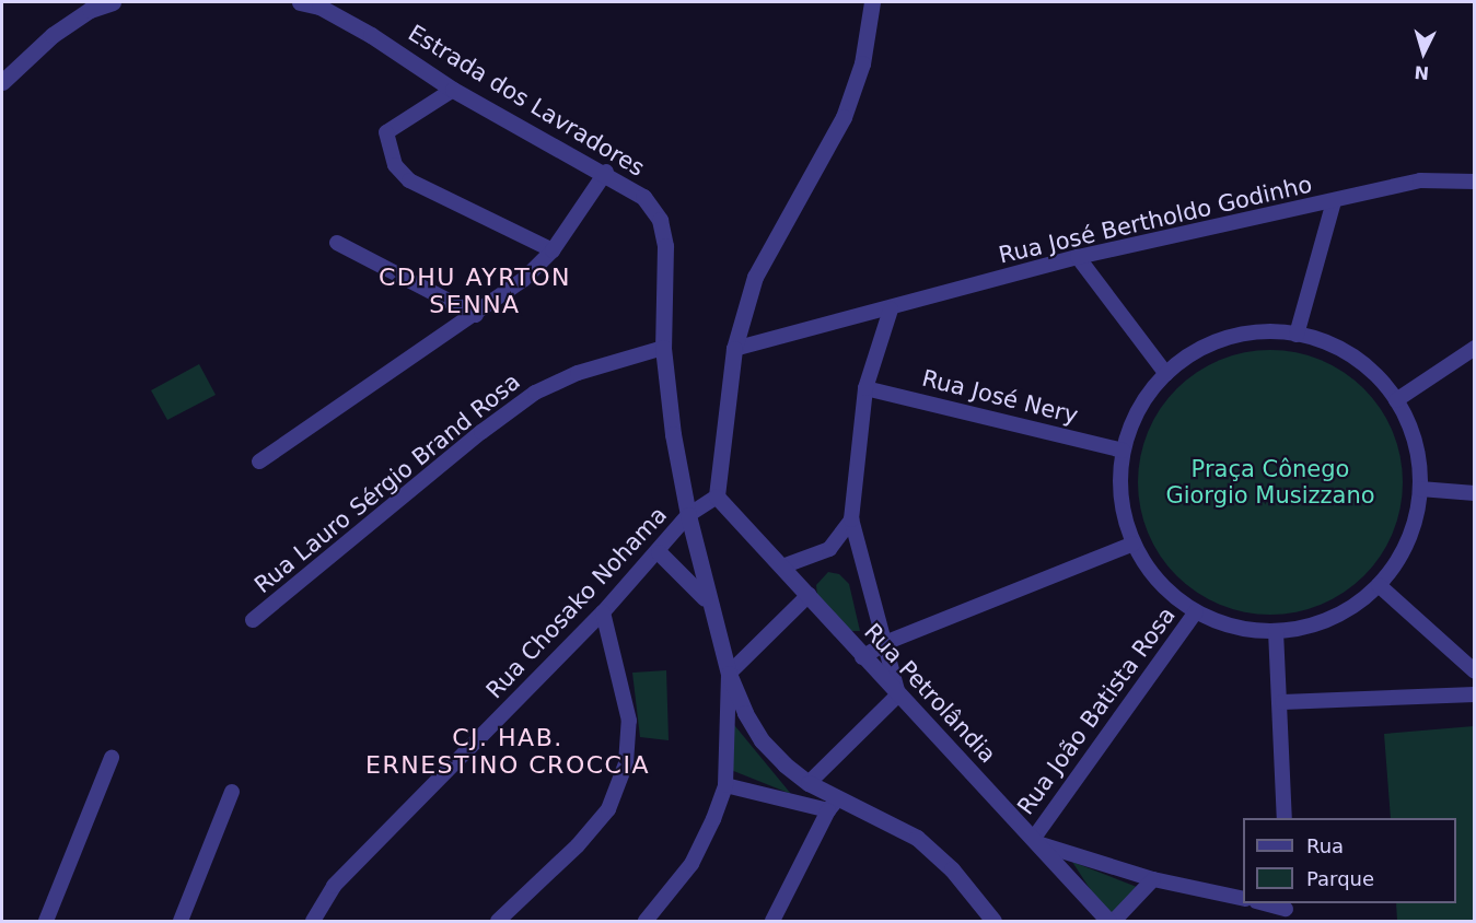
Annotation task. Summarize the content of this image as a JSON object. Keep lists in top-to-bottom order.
{
  "streets": {
    "street": [
      "Estrada dos Lavradores",
      "Rua José Bertholdo Godinho",
      "Rua José Nery",
      "Rua Lauro Sérgio Brand Rosa",
      "Rua Chosako Nohama",
      "Rua Petrolândia",
      "Rua João Batista Rosa"
    ]
  },
  "crossings": [
    ["Estrada dos Lavradores", "Rua Lauro Sérgio Brand Rosa"],
    ["Estrada dos Lavradores", "Rua Chosako Nohama"],
    ["Rua Chosako Nohama", "Rua Petrolândia"],
    ["Rua Petrolândia", "Rua João Batista Rosa"]
  ],
  "districts": ["CDHU AYRTON SENNA", "CJ. HAB. ERNESTINO CROCCIA"],
  "parks": ["Praça Cônego Giorgio Musizzano"],
  "legend": ["Rua", "Parque"],
  "north": "bottom"
}
